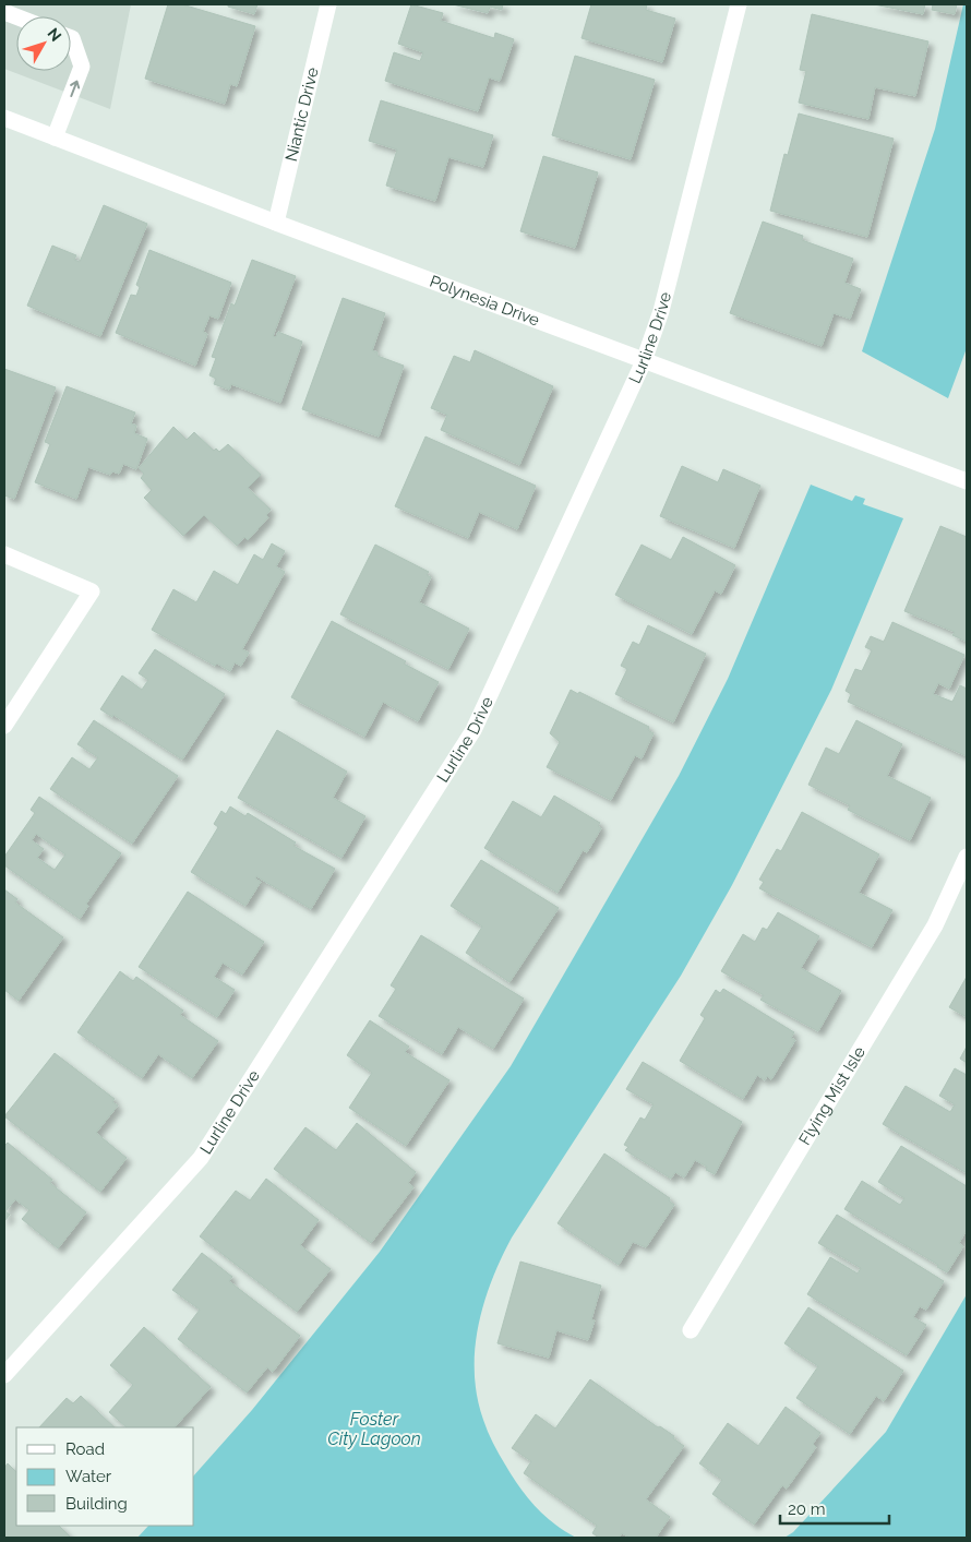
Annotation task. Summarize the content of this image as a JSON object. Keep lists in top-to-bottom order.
{
  "streets": {
    "street": [
      "Niantic Drive",
      "Polynesia Drive",
      "Lurline Drive",
      "Flying Mist Isle"
    ]
  },
  "crossings": [
    ["Niantic Drive", "Polynesia Drive"],
    ["Polynesia Drive", "Lurline Drive"]
  ],
  "water": ["Foster City Lagoon"],
  "legend": ["Road", "Water", "Building"],
  "scale_bar": "20 m",
  "north": "top right"
}
